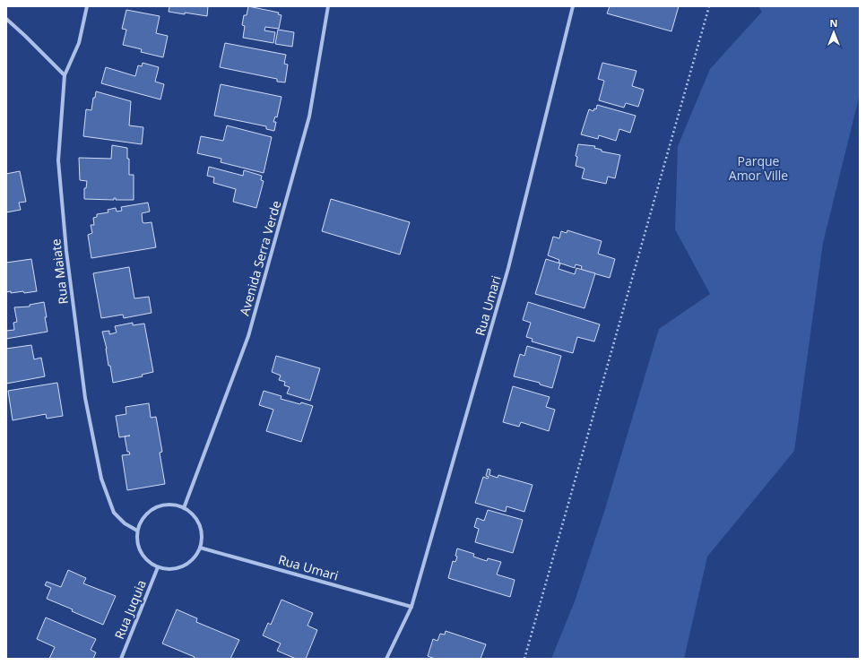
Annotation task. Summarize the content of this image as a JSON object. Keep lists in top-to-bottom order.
{
  "streets": {
    "street": [
      "Avenida Serra Verde",
      "Rua Maiate",
      "Rua Umari",
      "Rua Juquia"
    ]
  },
  "crossings": [
    ["Avenida Serra Verde", "Rua Maiate"],
    ["Avenida Serra Verde", "Rua Umari"],
    ["Avenida Serra Verde", "Rua Juquia"],
    ["Rua Maiate", "Rua Umari"],
    ["Rua Maiate", "Rua Juquia"],
    ["Rua Umari", "Rua Juquia"]
  ],
  "parks": ["Parque Amor Ville"],
  "north": "top"
}
